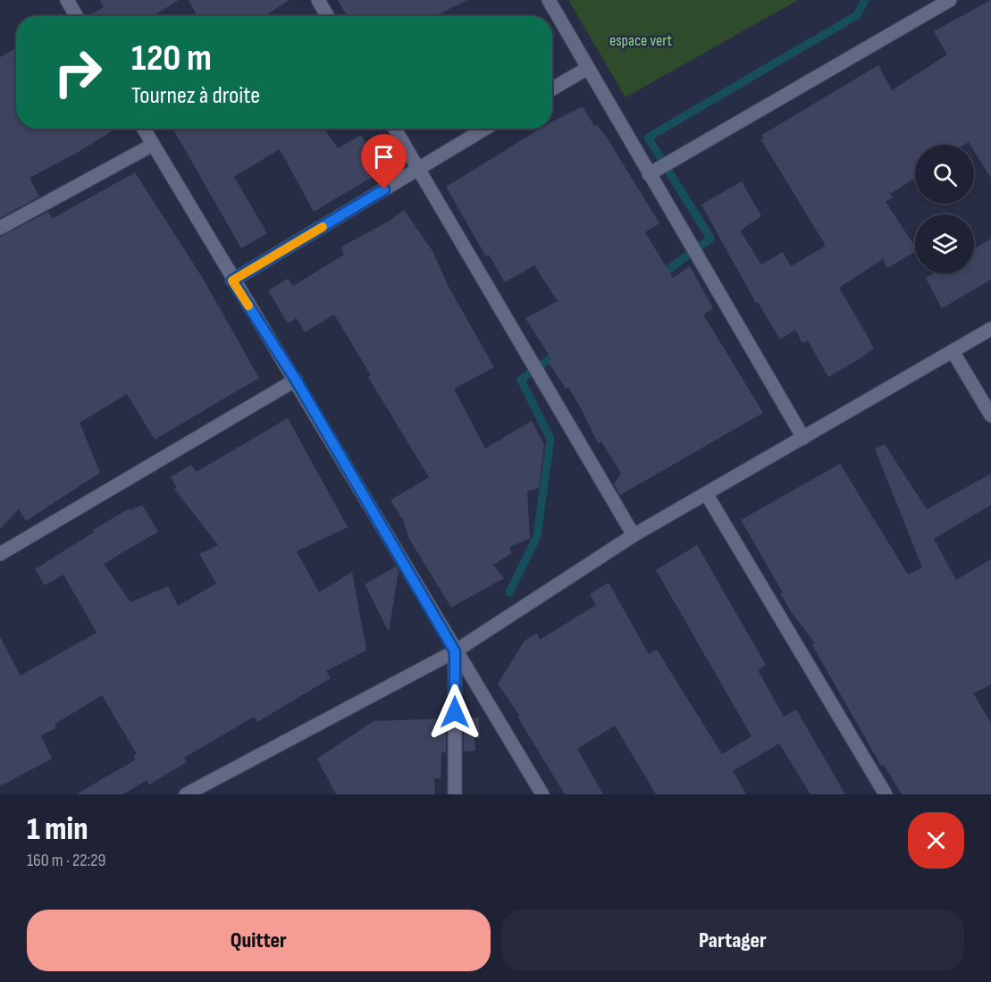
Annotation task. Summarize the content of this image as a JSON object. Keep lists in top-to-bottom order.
{
  "parks": ["espace vert"],
  "page": {
    "turn": ["120 m", "Tournez à droite"],
    "heading": ["1 min", "160 m · 22:29"],
    "buttons": ["Quitter", "Partager"]
  }
}
